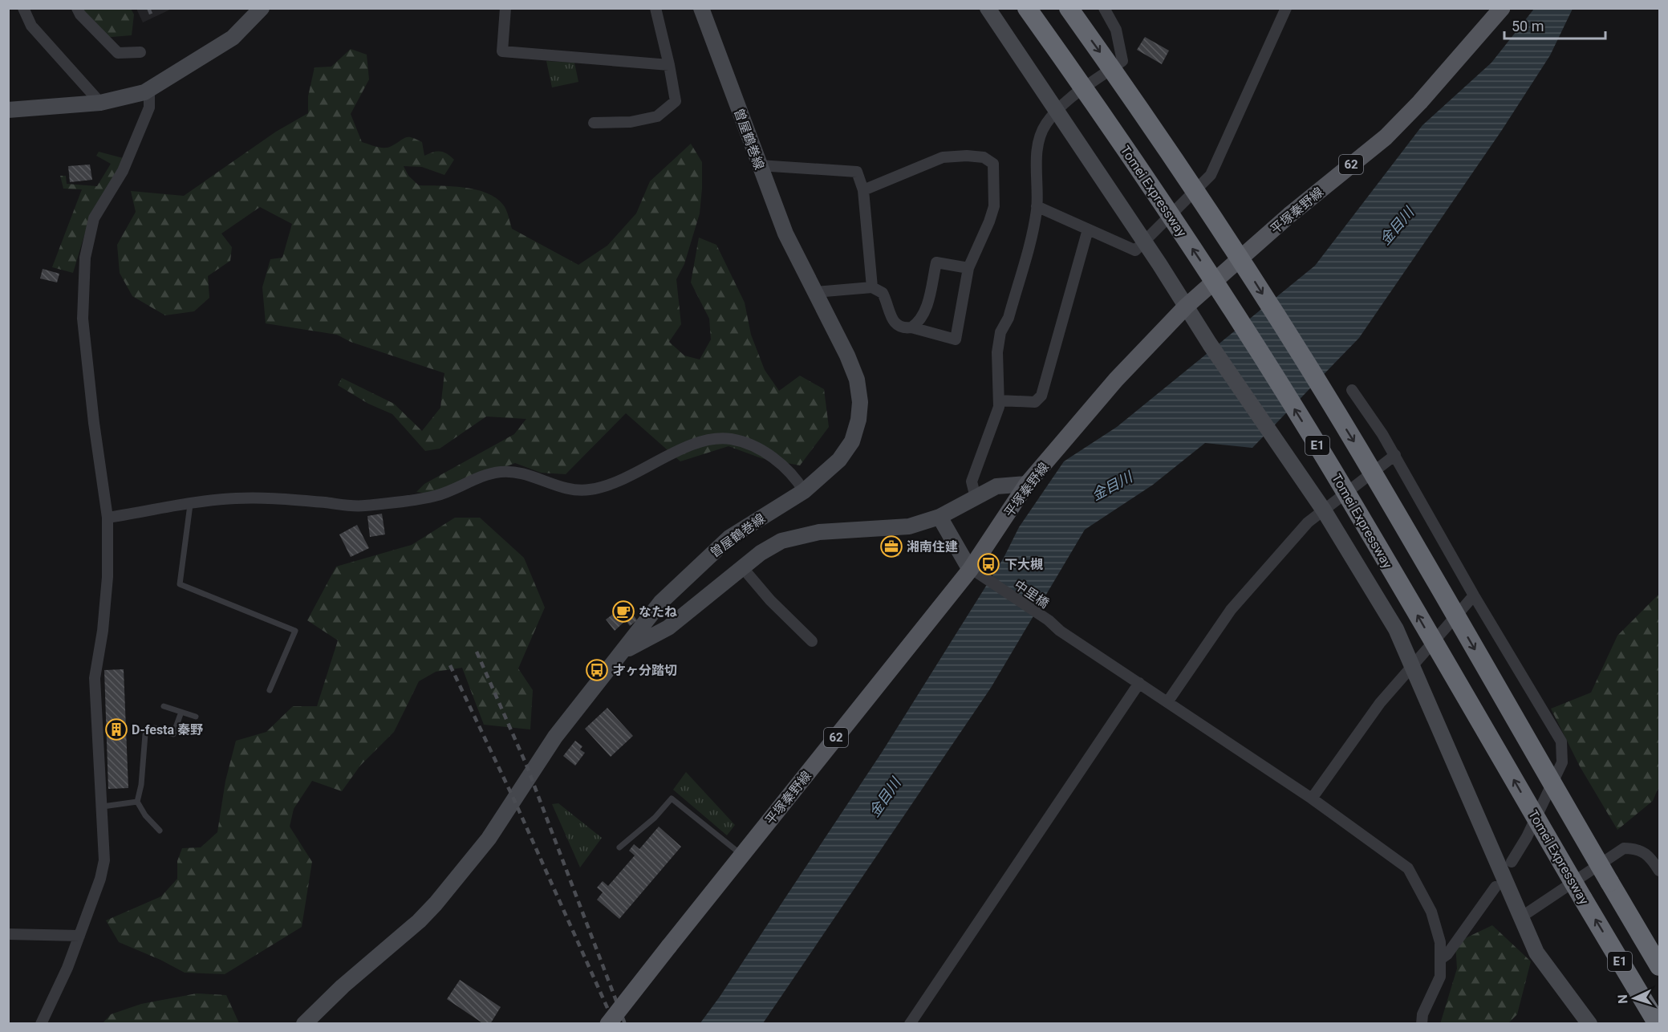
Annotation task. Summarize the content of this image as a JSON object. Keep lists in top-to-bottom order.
{
  "streets": {
    "highway": ["Tomei Expressway", "E1"],
    "main road": ["62", "平塚秦野線"],
    "street": ["曽屋鶴巻線", "中里橋"]
  },
  "crossings": [
    ["平塚秦野線", "中里橋"]
  ],
  "water": ["金目川"],
  "places": {
    "office": ["湘南住建"],
    "bus stop": ["下大槻", "才ヶ分踏切"],
    "cafe": ["なたね"],
    "building": ["D-festa 秦野"]
  },
  "scale_bar": "50 m",
  "north": "left"
}
